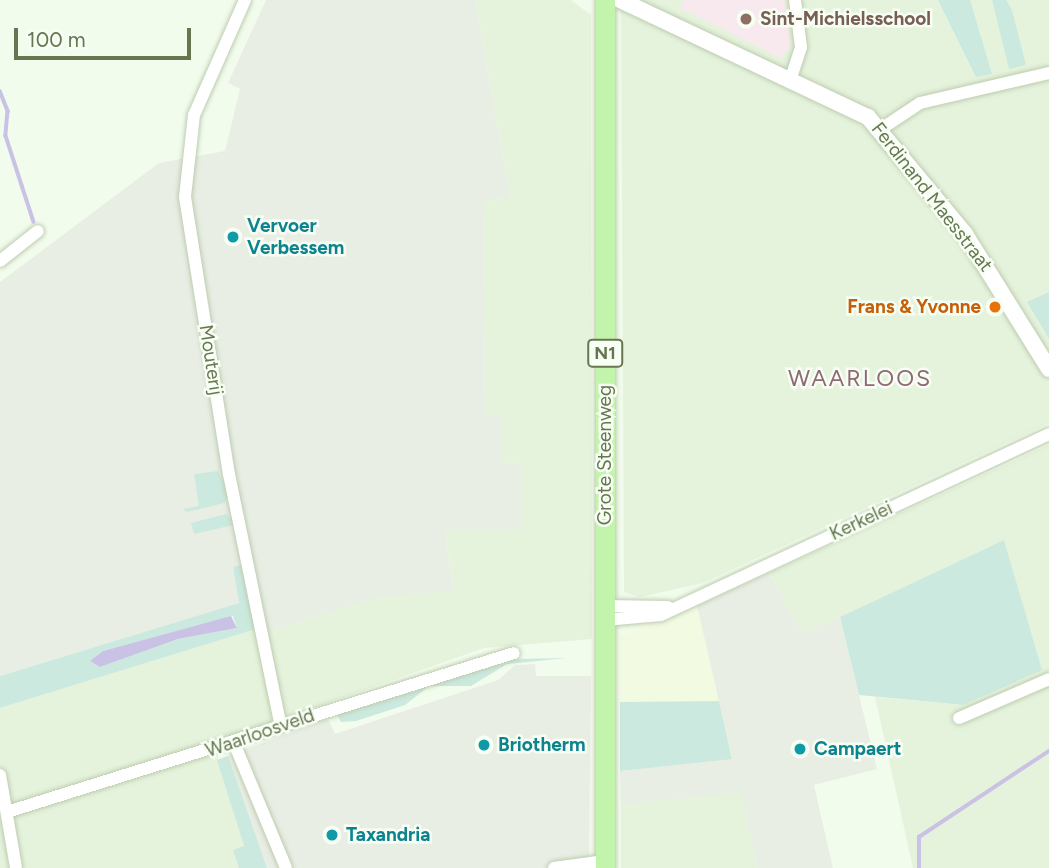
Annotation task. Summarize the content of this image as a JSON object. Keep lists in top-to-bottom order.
{
  "streets": {
    "main road": ["N1", "Grote Steenweg"],
    "street": [
      "Ferdinand Maesstraat",
      "Mouterij",
      "Kerkelei",
      "Waarloosveld"
    ]
  },
  "crossings": [
    ["Mouterij", "Waarloosveld"],
    ["Grote Steenweg", "Kerkelei"]
  ],
  "districts": ["WAARLOOS"],
  "places": [
    "Sint-Michielsschool",
    "Vervoer Verbessem",
    "Frans & Yvonne",
    "Briotherm",
    "Campaert",
    "Taxandria"
  ],
  "scale_bar": "100 m"
}
